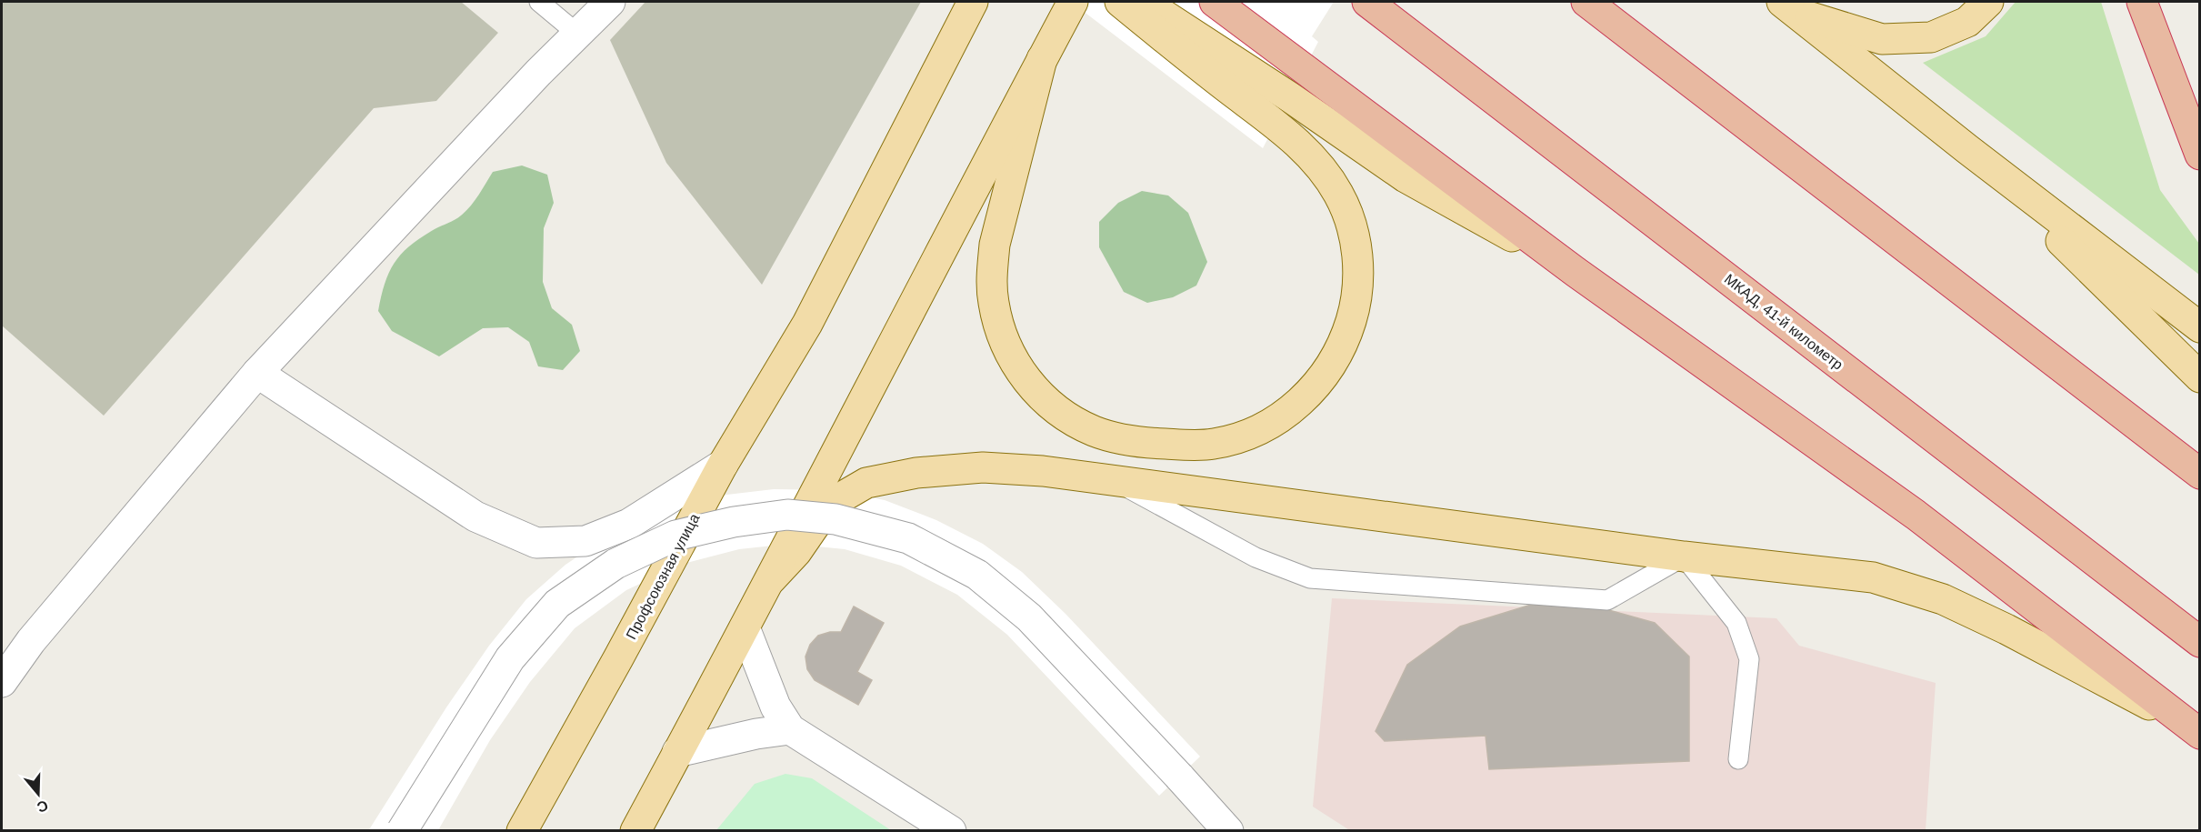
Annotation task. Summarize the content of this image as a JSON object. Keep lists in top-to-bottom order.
{
  "streets": {
    "highway": ["МКАД, 41-й километр"],
    "main road": ["Профсоюзная улица"]
  },
  "north": "bottom"
}
